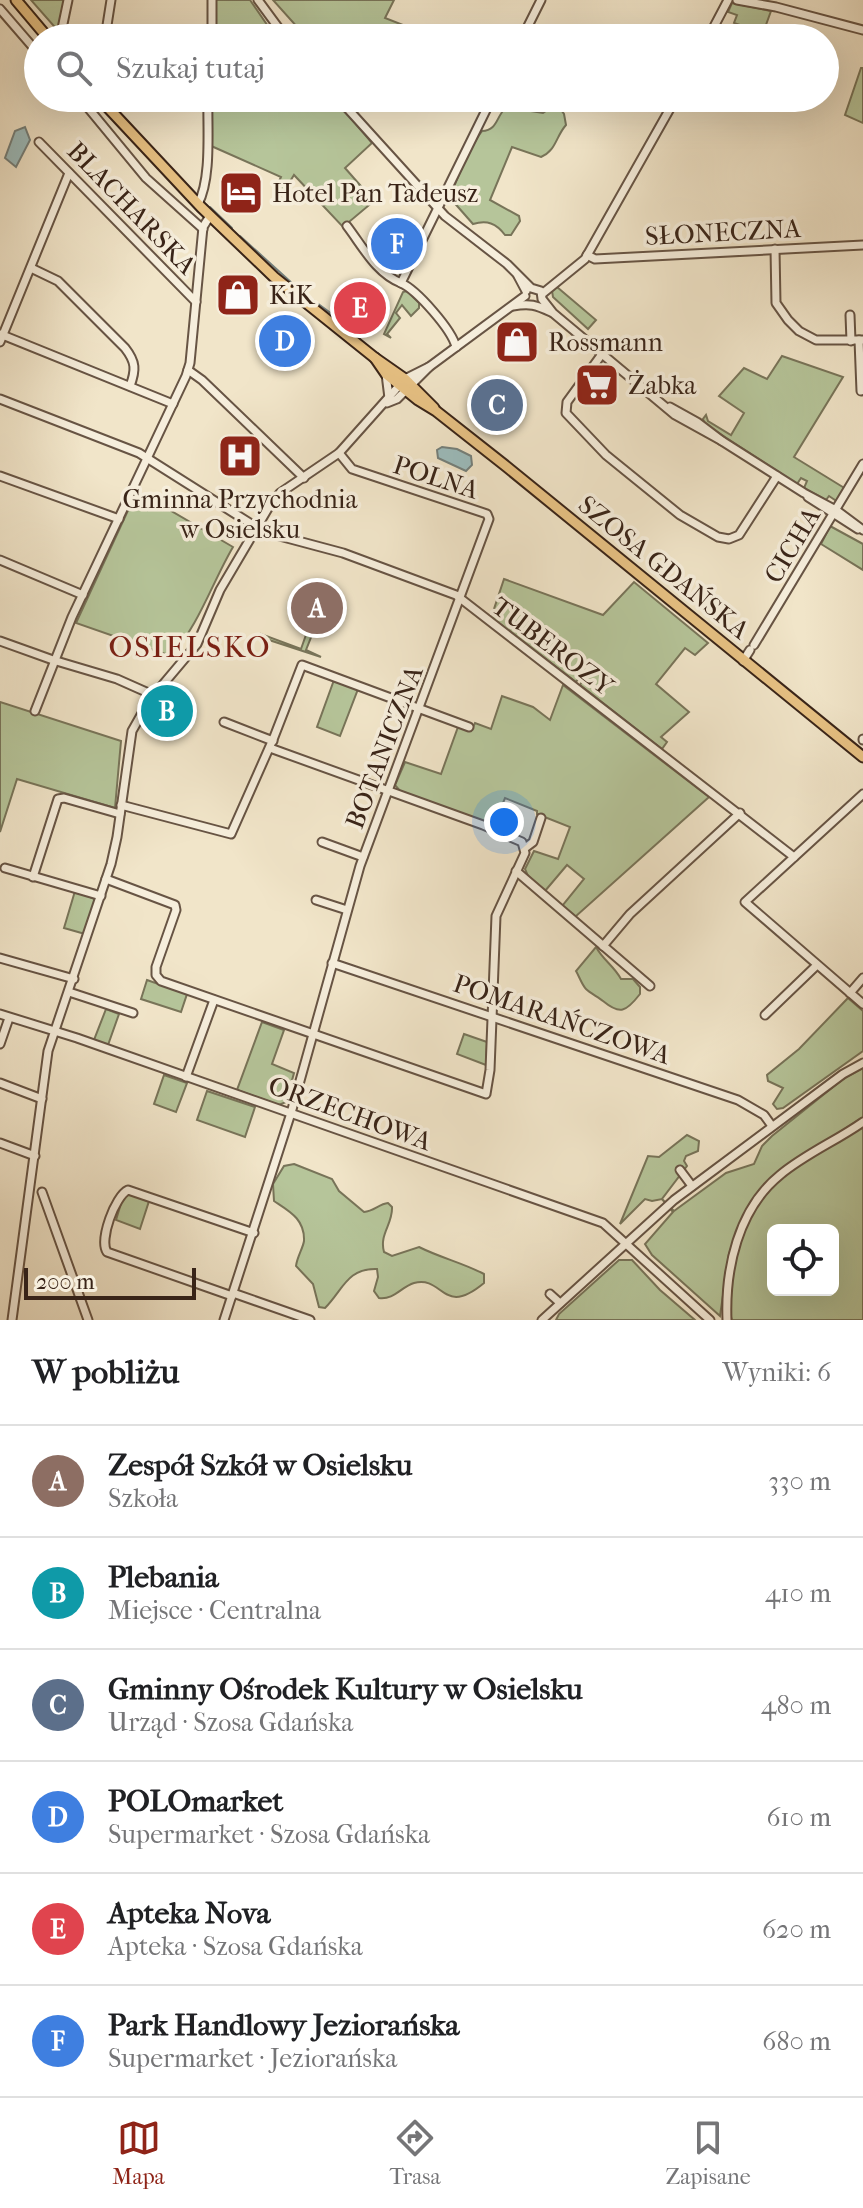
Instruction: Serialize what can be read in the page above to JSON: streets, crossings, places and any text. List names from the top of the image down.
{
  "streets": {
    "main road": ["SZOSA GDAŃSKA"],
    "street": [
      "BLACHARSKA",
      "SŁONECZNA",
      "POLNA",
      "CICHA",
      "TUBEROZY",
      "BOTANICZNA",
      "POMARAŃCZOWA",
      "ORZECHOWA"
    ]
  },
  "crossings": [
    ["POLNA", "TUBEROZY"],
    ["POLNA", "BOTANICZNA"],
    ["CICHA", "SZOSA GDAŃSKA"],
    ["TUBEROZY", "BOTANICZNA"],
    ["BOTANICZNA", "POMARAŃCZOWA"],
    ["BOTANICZNA", "ORZECHOWA"]
  ],
  "districts": ["OSIELSKO"],
  "places": {
    "hotel": ["Hotel Pan Tadeusz"],
    "shop": ["KiK", "Rossmann"],
    "supermarket": ["Żabka"],
    "hospital": ["Gminna Przychodnia w Osielsku"]
  },
  "scale_bar": "200 m",
  "page": {
    "search": "Szukaj tutaj",
    "pins": [
      "F",
      "E",
      "D",
      "C",
      "A",
      "B"
    ],
    "scale": "200 m",
    "heading": ["W pobliżu", "Wyniki: 6"],
    "list": [
      {
        "mark": "A",
        "name": "Zespół Szkół w Osielsku",
        "note": "Szkoła",
        "value": "330 m"
      },
      {
        "mark": "B",
        "name": "Plebania",
        "note": "Miejsce · Centralna",
        "value": "410 m"
      },
      {
        "mark": "C",
        "name": "Gminny Ośrodek Kultury w Osielsku",
        "note": "Urząd · Szosa Gdańska",
        "value": "480 m"
      },
      {
        "mark": "D",
        "name": "POLOmarket",
        "note": "Supermarket · Szosa Gdańska",
        "value": "610 m"
      },
      {
        "mark": "E",
        "name": "Apteka Nova",
        "note": "Apteka · Szosa Gdańska",
        "value": "620 m"
      },
      {
        "mark": "F",
        "name": "Park Handlowy Jeziorańska",
        "note": "Supermarket · Jeziorańska",
        "value": "680 m"
      }
    ],
    "nav": ["Mapa", "Trasa", "Zapisane"]
  }
}
